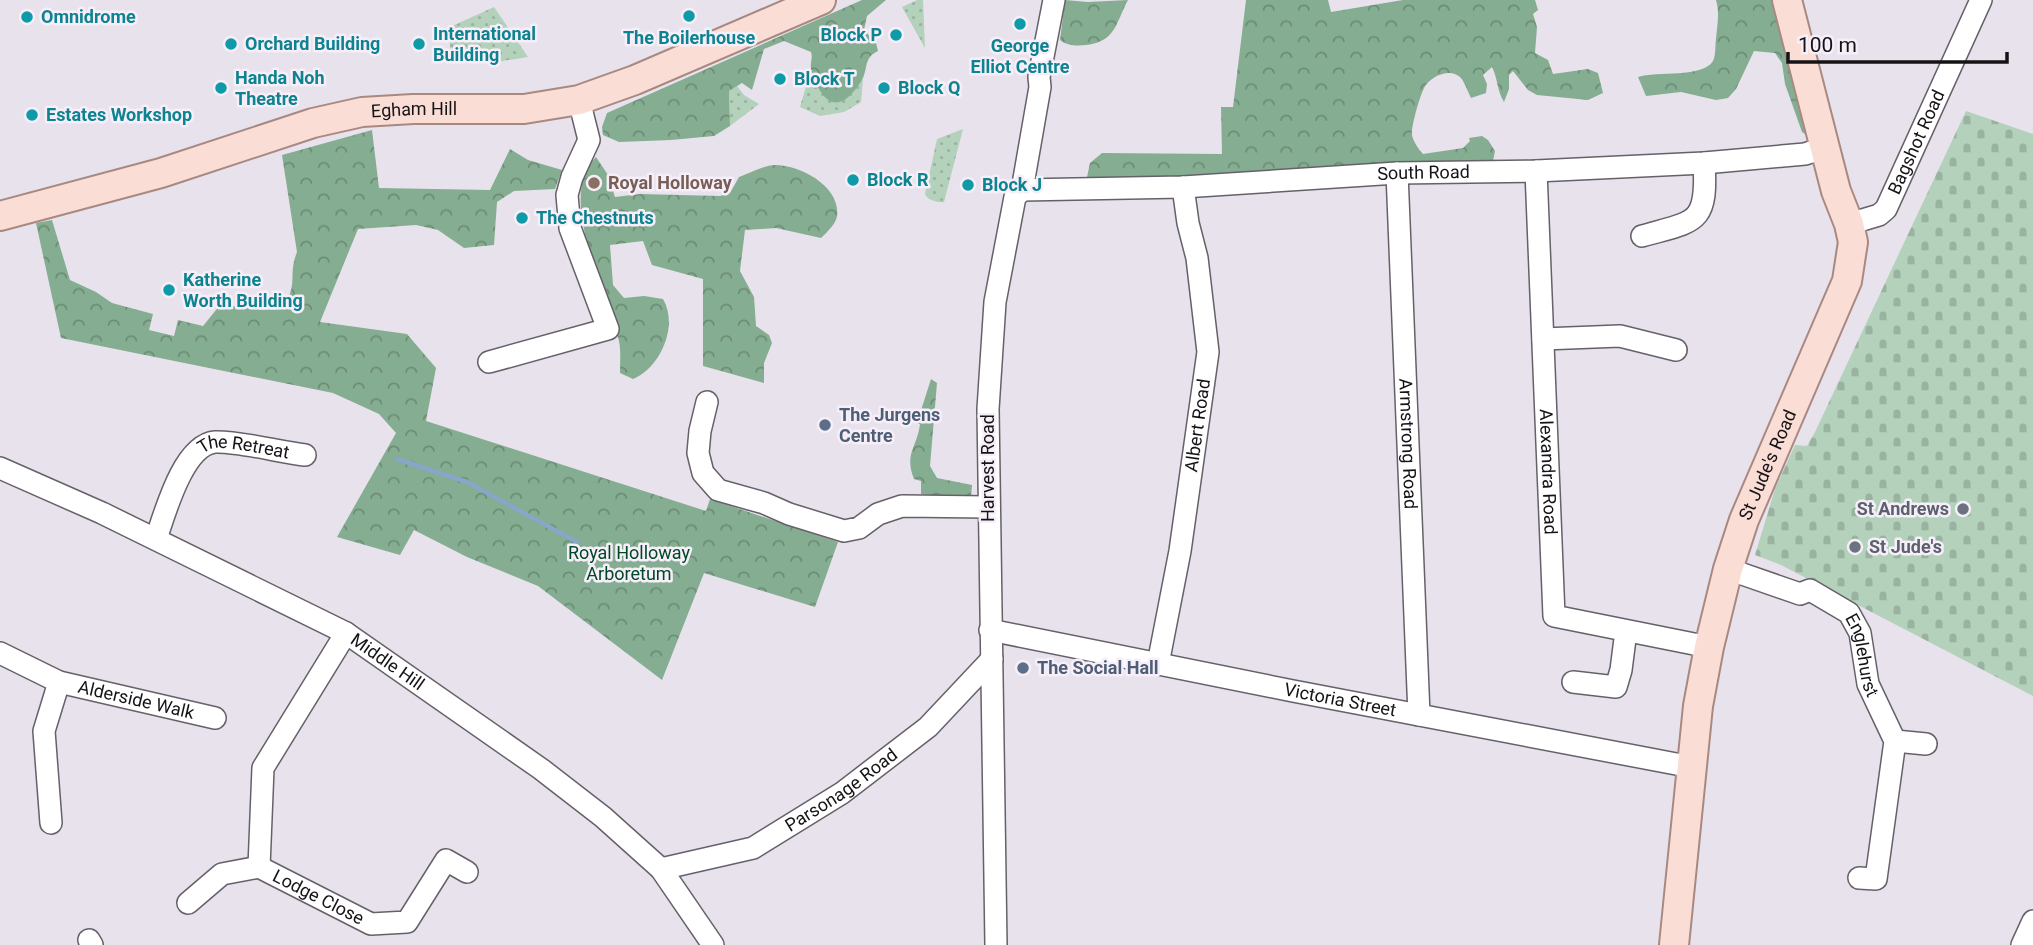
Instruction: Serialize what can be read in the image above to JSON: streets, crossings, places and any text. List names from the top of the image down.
{
  "streets": {
    "main road": ["Egham Hill", "St Jude's Road"],
    "street": [
      "Bagshot Road",
      "South Road",
      "Albert Road",
      "Armstrong Road",
      "The Retreat",
      "Harvest Road",
      "Alexandra Road",
      "Englehurst",
      "Middle Hill",
      "Alderside Walk",
      "Victoria Street",
      "Parsonage Road",
      "Lodge Close"
    ]
  },
  "crossings": [
    ["Bagshot Road", "St Jude's Road"],
    ["South Road", "Albert Road"],
    ["South Road", "Armstrong Road"],
    ["South Road", "St Jude's Road"],
    ["South Road", "Harvest Road"],
    ["South Road", "Alexandra Road"],
    ["Albert Road", "Victoria Street"],
    ["Armstrong Road", "Victoria Street"],
    ["The Retreat", "Middle Hill"],
    ["St Jude's Road", "Alexandra Road"],
    ["St Jude's Road", "Englehurst"],
    ["St Jude's Road", "Victoria Street"],
    ["Harvest Road", "Victoria Street"],
    ["Harvest Road", "Parsonage Road"],
    ["Middle Hill", "Parsonage Road"],
    ["Middle Hill", "Lodge Close"]
  ],
  "parks": ["Royal Holloway Arboretum"],
  "places": [
    "The Boilerhouse",
    "Omnidrome",
    "George Elliot Centre",
    "Block P",
    "Orchard Building",
    "International Building",
    "Block T",
    "Handa Noh Theatre",
    "Block Q",
    "Estates Workshop",
    "Block R",
    "Royal Holloway",
    "Block J",
    "The Chestnuts",
    "Katherine Worth Building",
    "The Jurgens Centre",
    "St Andrews",
    "St Jude's",
    "The Social Hall"
  ],
  "scale_bar": "100 m"
}
